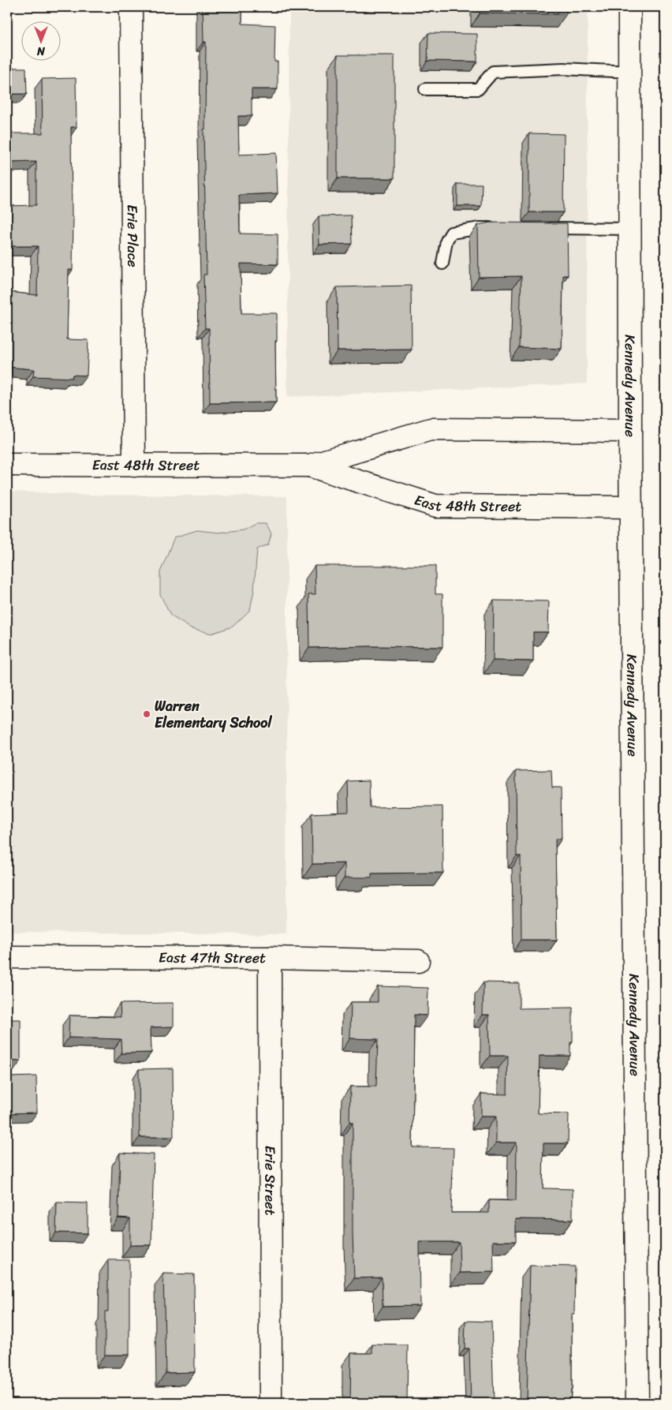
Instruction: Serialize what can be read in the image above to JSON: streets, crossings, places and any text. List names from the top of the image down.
{
  "streets": {
    "street": [
      "Erie Place",
      "Kennedy Avenue",
      "East 48th Street",
      "East 47th Street",
      "Erie Street"
    ]
  },
  "crossings": [
    ["Erie Place", "East 48th Street"],
    ["Kennedy Avenue", "East 48th Street"],
    ["East 47th Street", "Erie Street"]
  ],
  "places": ["Warren Elementary School"],
  "north": "bottom"
}
